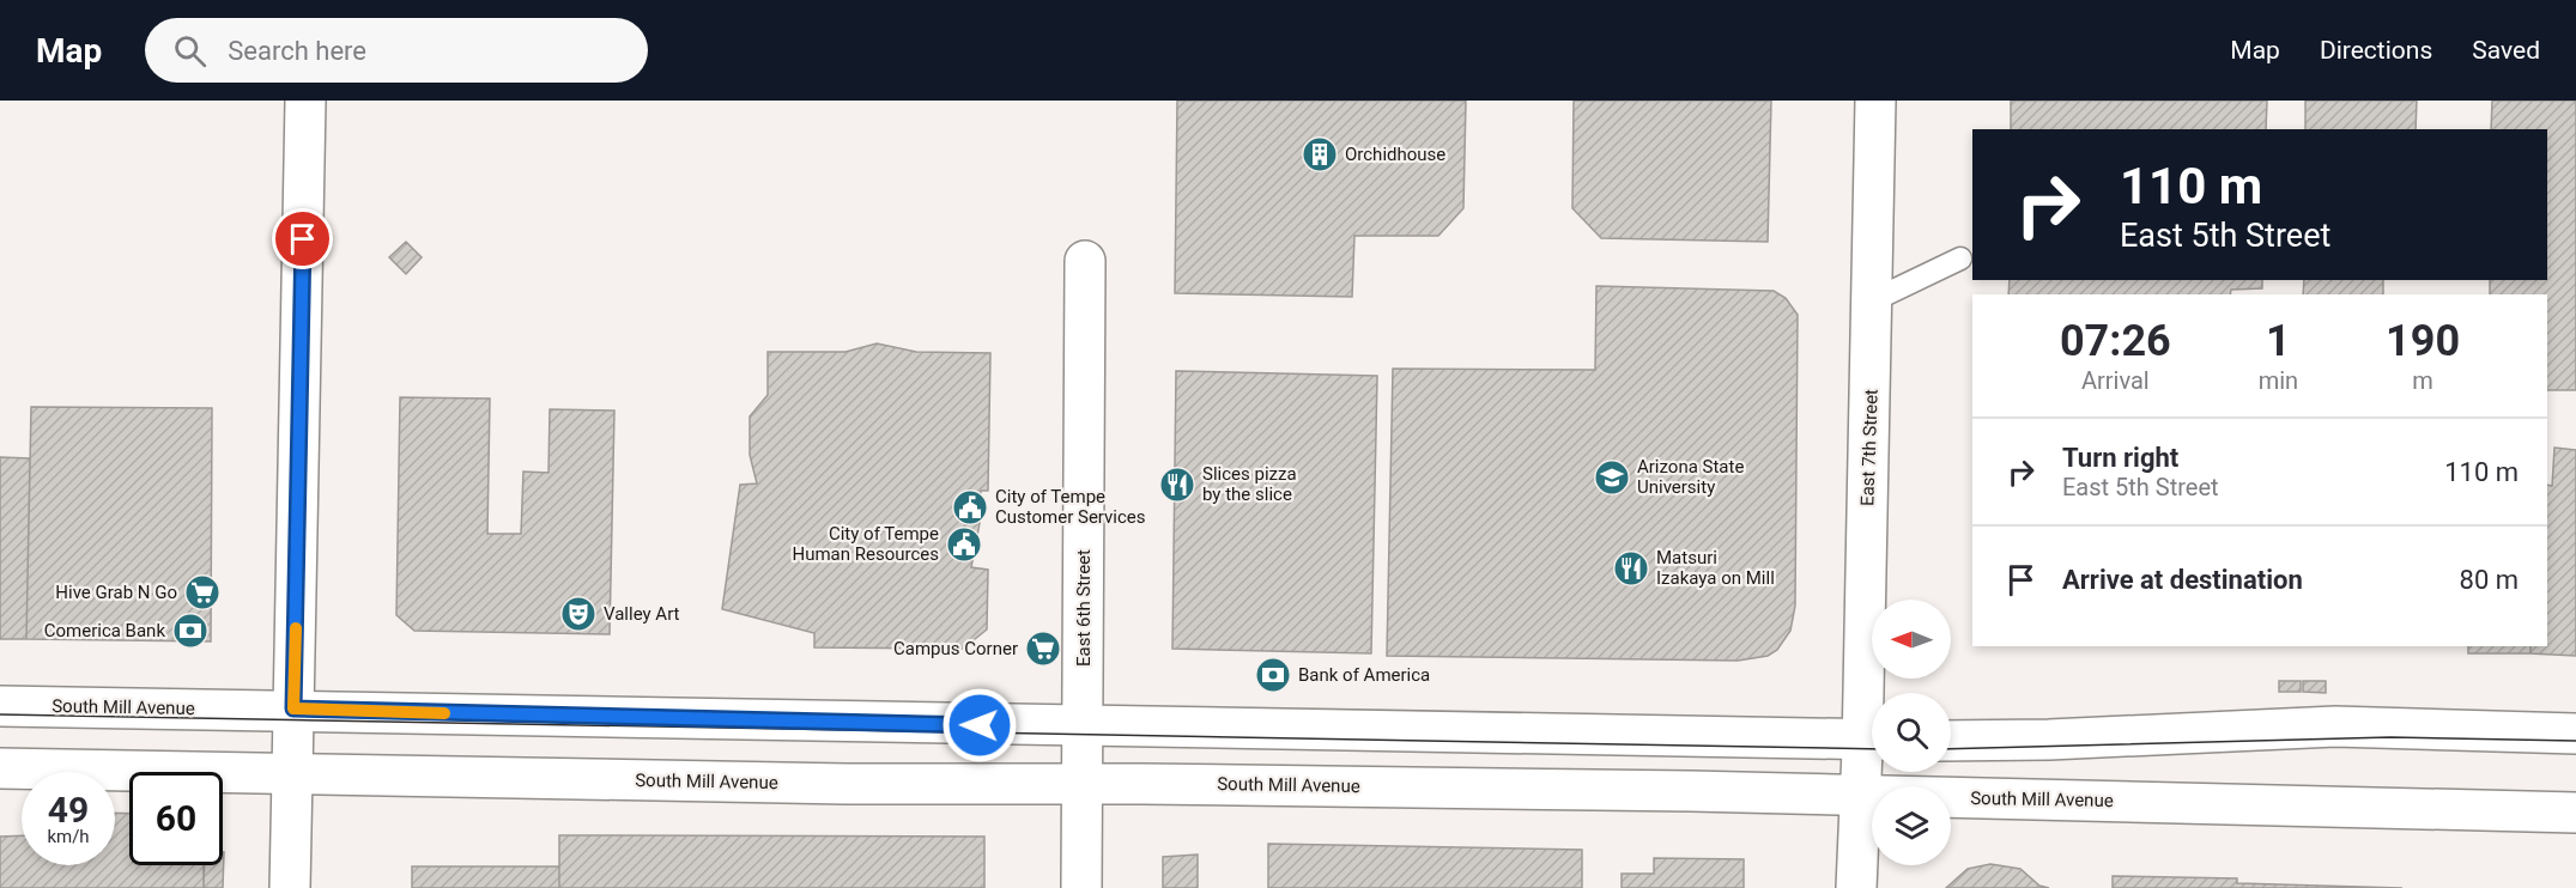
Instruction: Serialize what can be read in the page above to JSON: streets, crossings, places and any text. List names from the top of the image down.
{
  "streets": {
    "main road": ["East 7th Street", "East 6th Street", "South Mill Avenue"]
  },
  "crossings": [
    ["East 7th Street", "South Mill Avenue"],
    ["East 6th Street", "South Mill Avenue"]
  ],
  "places": {
    "building": ["Orchidhouse"],
    "school or university": ["Arizona State University"],
    "restaurant": ["Slices pizza by the slice", "Matsuri Izakaya on Mill"],
    "public building": ["City of Tempe Customer Services", "City of Tempe Human Resources"],
    "supermarket": ["Hive Grab N Go", "Campus Corner"],
    "theatre": ["Valley Art"],
    "bank": ["Comerica Bank", "Bank of America"]
  },
  "north": "left",
  "page": {
    "header": "Map",
    "search": "Search here",
    "nav": ["Map", "Directions", "Saved"],
    "turn": ["110 m", "East 5th Street"],
    "eta": [
      "07:26",
      "Arrival",
      "1",
      "min",
      "190",
      "m"
    ],
    "list": [
      {
        "name": "Turn right",
        "note": "East 5th Street",
        "value": "110 m"
      },
      {
        "name": "Arrive at destination",
        "value": "80 m"
      }
    ],
    "speed": "49 km/h",
    "limit": "60"
  }
}
